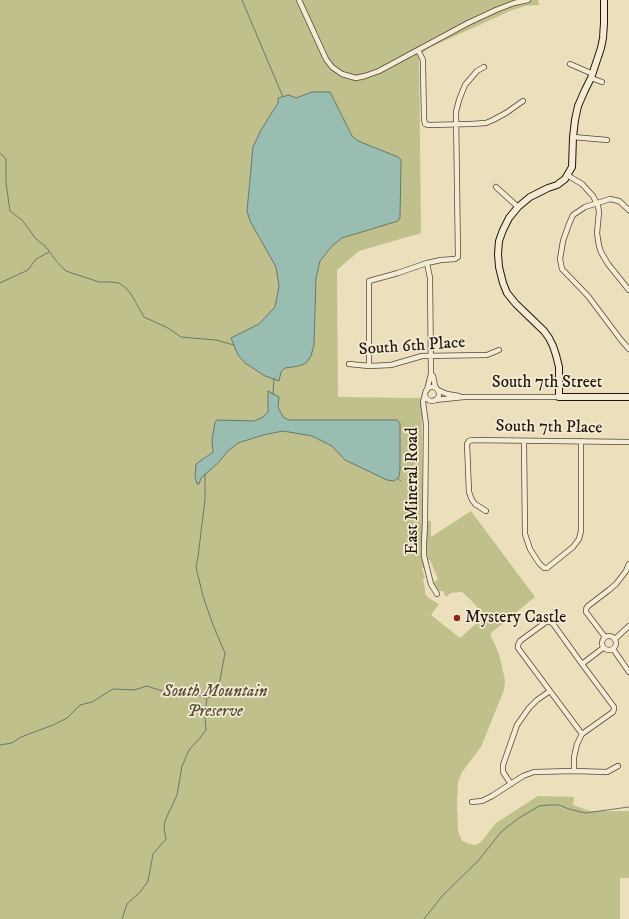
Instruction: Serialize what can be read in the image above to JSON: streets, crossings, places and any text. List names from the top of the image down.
{
  "streets": {
    "street": [
      "South 6th Place",
      "South 7th Street",
      "South 7th Place",
      "East Mineral Road"
    ]
  },
  "crossings": [
    ["South 6th Place", "East Mineral Road"],
    ["South 7th Street", "East Mineral Road"]
  ],
  "parks": ["South Mountain Preserve"],
  "places": ["Mystery Castle"]
}
